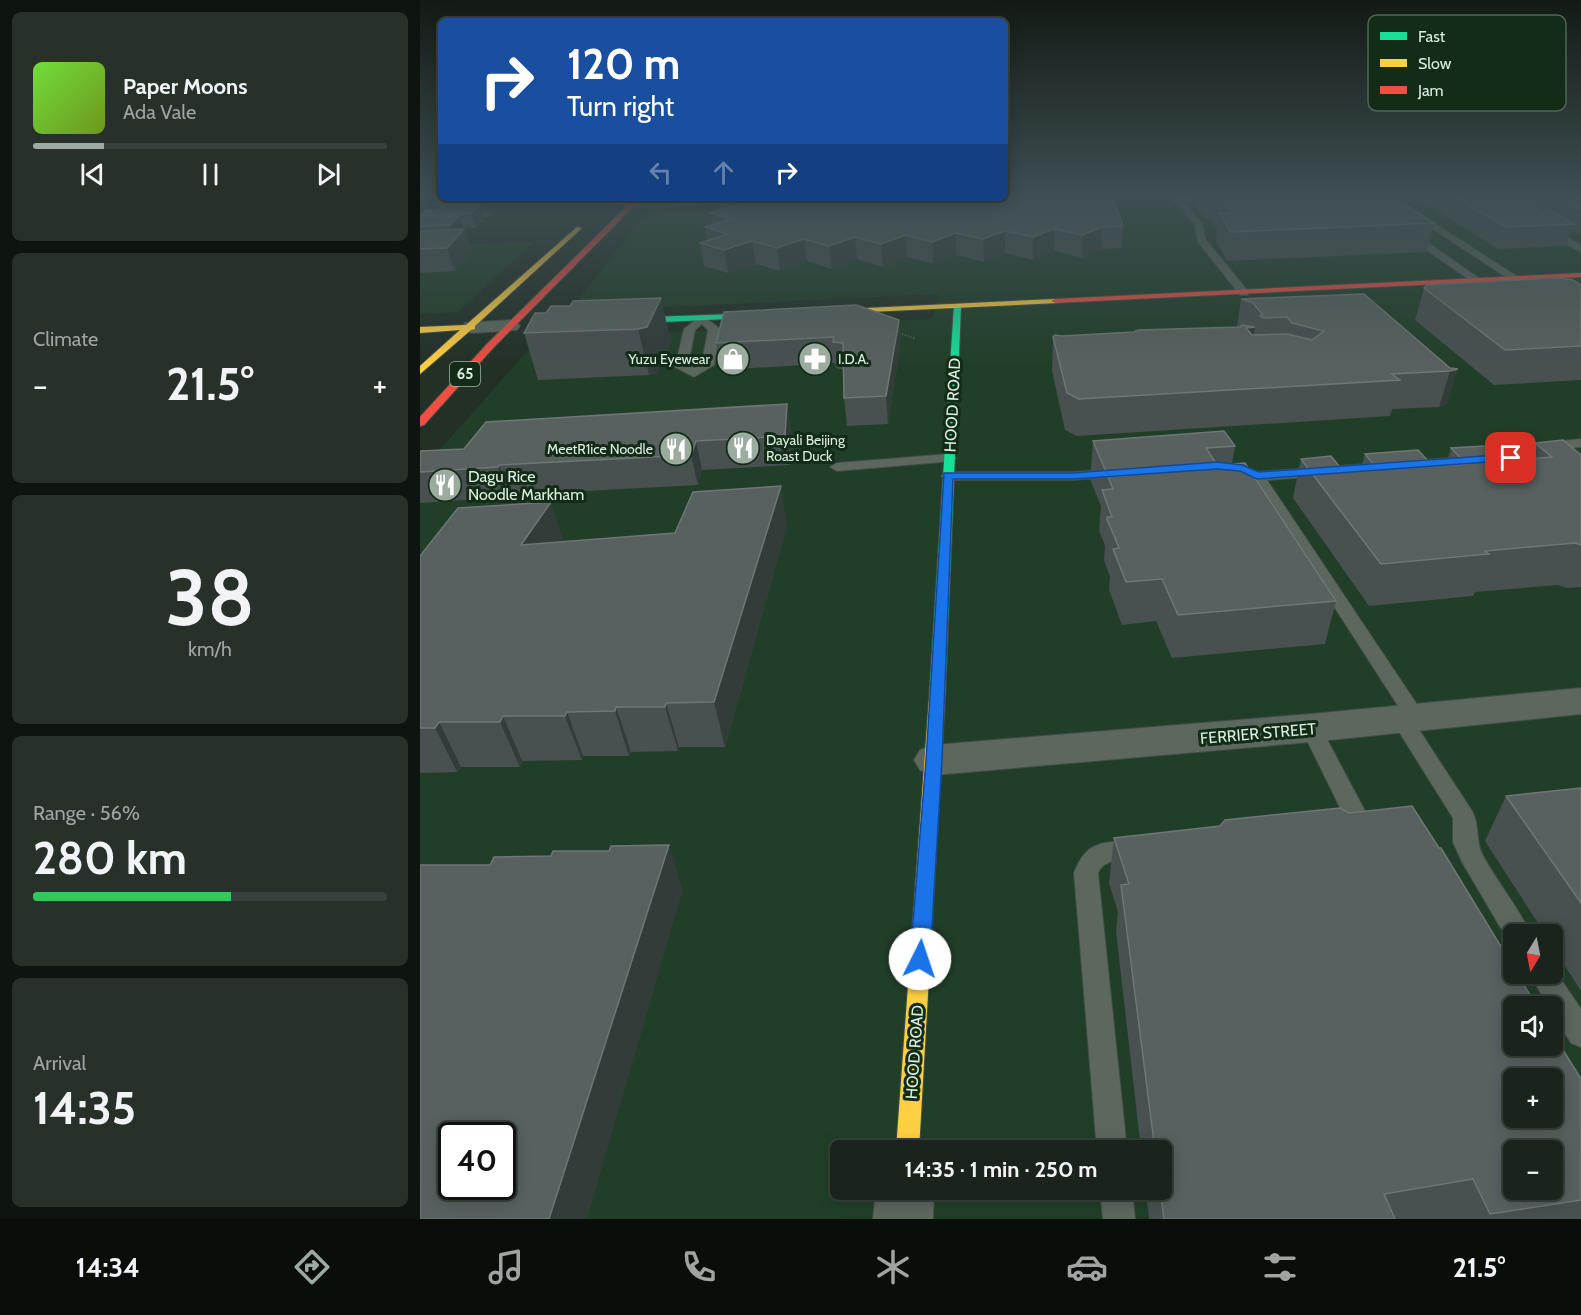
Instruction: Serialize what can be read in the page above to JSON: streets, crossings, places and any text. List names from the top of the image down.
{
  "streets": {
    "main road": ["65", "HOOD ROAD"],
    "street": ["FERRIER STREET"]
  },
  "crossings": [
    ["HOOD ROAD", "FERRIER STREET"]
  ],
  "places": {
    "shop": ["Yuzu Eyewear"],
    "pharmacy": ["I.D.A."],
    "restaurant": ["Dayali Beijing Roast Duck", "MeetR1ice Noodle", "Dagu Rice Noodle Markham"]
  },
  "legend": ["Fast", "Slow", "Jam"],
  "north": "bottom",
  "page": {
    "turn": ["120 m", "Turn right"],
    "song": ["Paper Moons", "Ada Vale"],
    "tile": [
      "Climate",
      ["38", "km/h"],
      ["Range · 56%", "280 km"],
      ["Arrival", "14:35"]
    ],
    "heat": ["−", "21.5°", "+"],
    "map_buttons": ["+", "−"],
    "limit": "40",
    "trip": "14:35 · 1 min · 250 m",
    "tabs": ["14:34", "21.5°"]
  }
}
